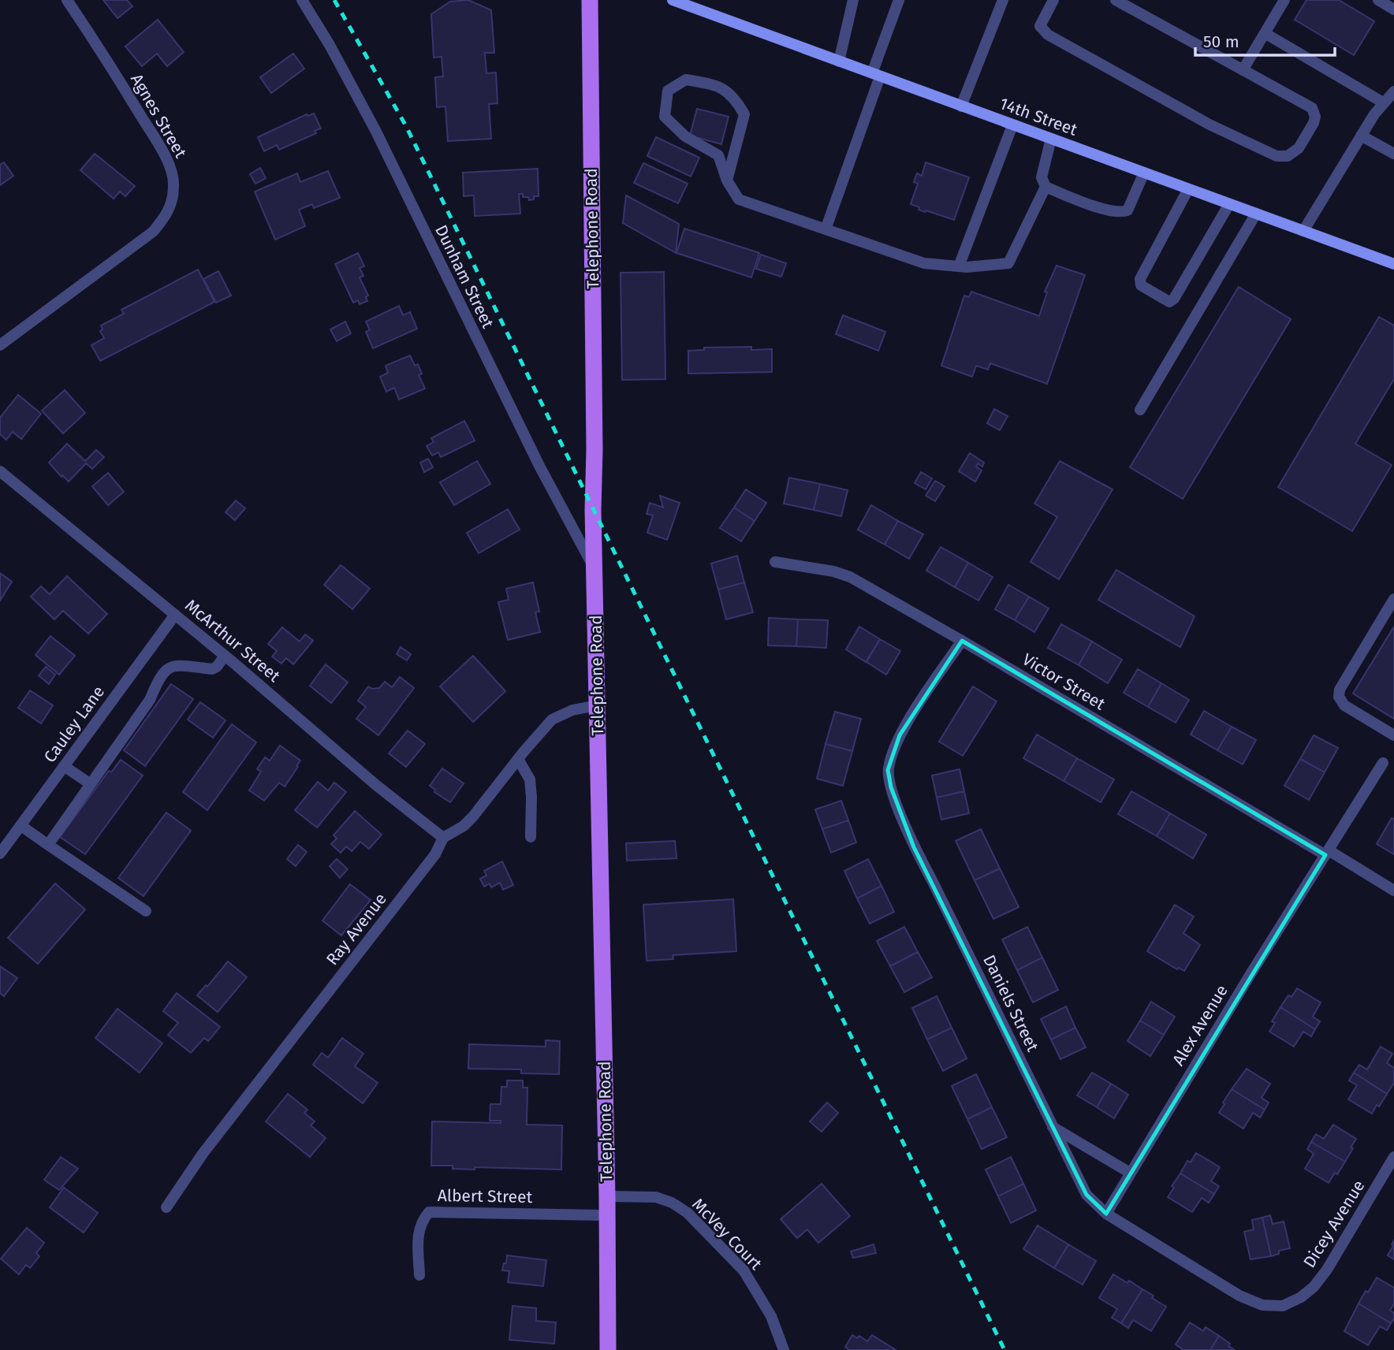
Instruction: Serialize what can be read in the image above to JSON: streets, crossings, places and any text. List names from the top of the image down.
{
  "streets": {
    "main road": ["Telephone Road"],
    "street": [
      "Agnes Street",
      "14th Street",
      "Dunham Street",
      "McArthur Street",
      "Victor Street",
      "Cauley Lane",
      "Ray Avenue",
      "Daniels Street",
      "Alex Avenue",
      "Albert Street",
      "Dicey Avenue",
      "McVey Court"
    ]
  },
  "crossings": [
    ["Telephone Road", "Dunham Street"],
    ["Telephone Road", "Ray Avenue"],
    ["Telephone Road", "Albert Street"],
    ["Telephone Road", "McVey Court"],
    ["McArthur Street", "Cauley Lane"],
    ["McArthur Street", "Ray Avenue"],
    ["Victor Street", "Daniels Street"],
    ["Victor Street", "Alex Avenue"],
    ["Daniels Street", "Alex Avenue"],
    ["Daniels Street", "Dicey Avenue"]
  ],
  "scale_bar": "50 m"
}
